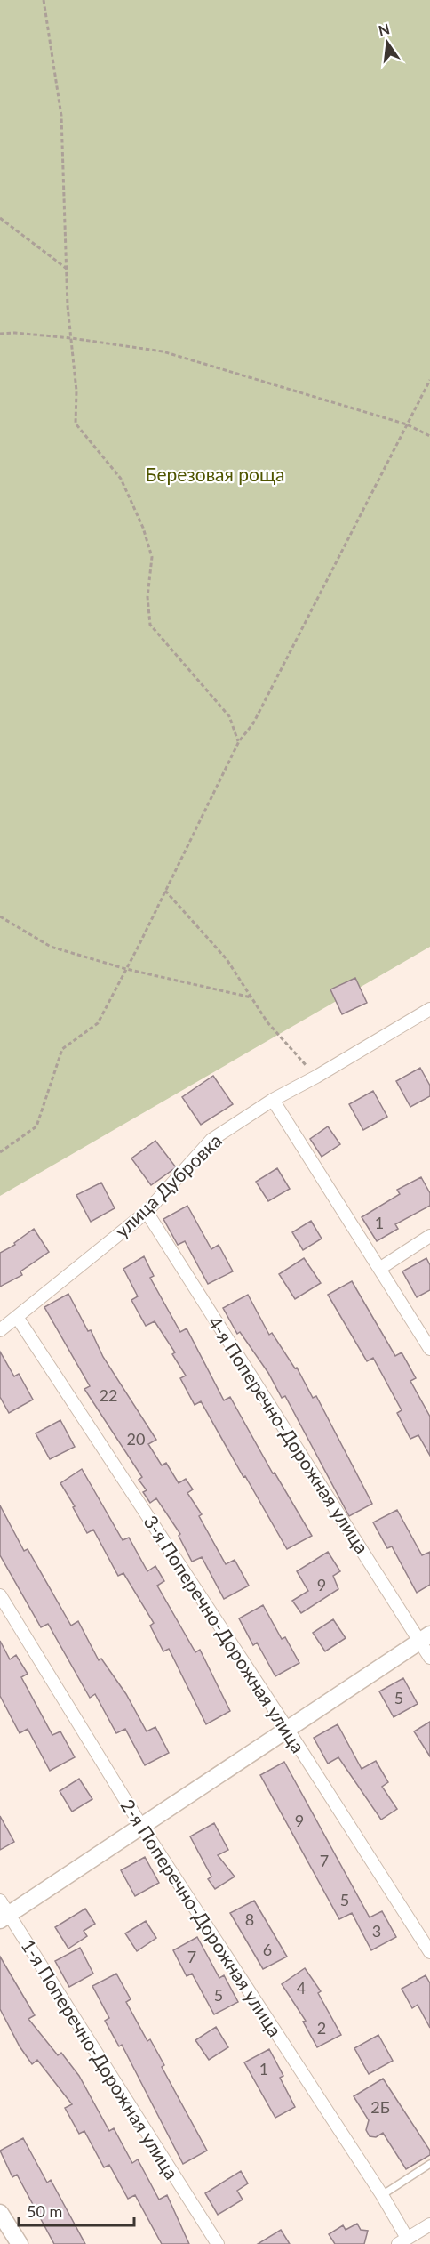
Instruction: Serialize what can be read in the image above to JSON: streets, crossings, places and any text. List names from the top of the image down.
{
  "streets": {
    "street": [
      "улица Дубровка",
      "4-я Поперечно-Дорожная улица",
      "3-я Поперечно-Дорожная улица",
      "2-я Поперечно-Дорожная улица",
      "1-я Поперечно-Дорожная улица"
    ]
  },
  "crossings": [
    ["улица Дубровка", "4-я Поперечно-Дорожная улица"],
    ["улица Дубровка", "3-я Поперечно-Дорожная улица"]
  ],
  "parks": ["Березовая роща"],
  "house_numbers": [
    "1",
    "22",
    "20",
    "9",
    "5",
    "9",
    "7",
    "5",
    "8",
    "3",
    "6",
    "7",
    "4",
    "5",
    "2",
    "1",
    "2Б"
  ],
  "scale_bar": "50 m",
  "north": "top"
}
